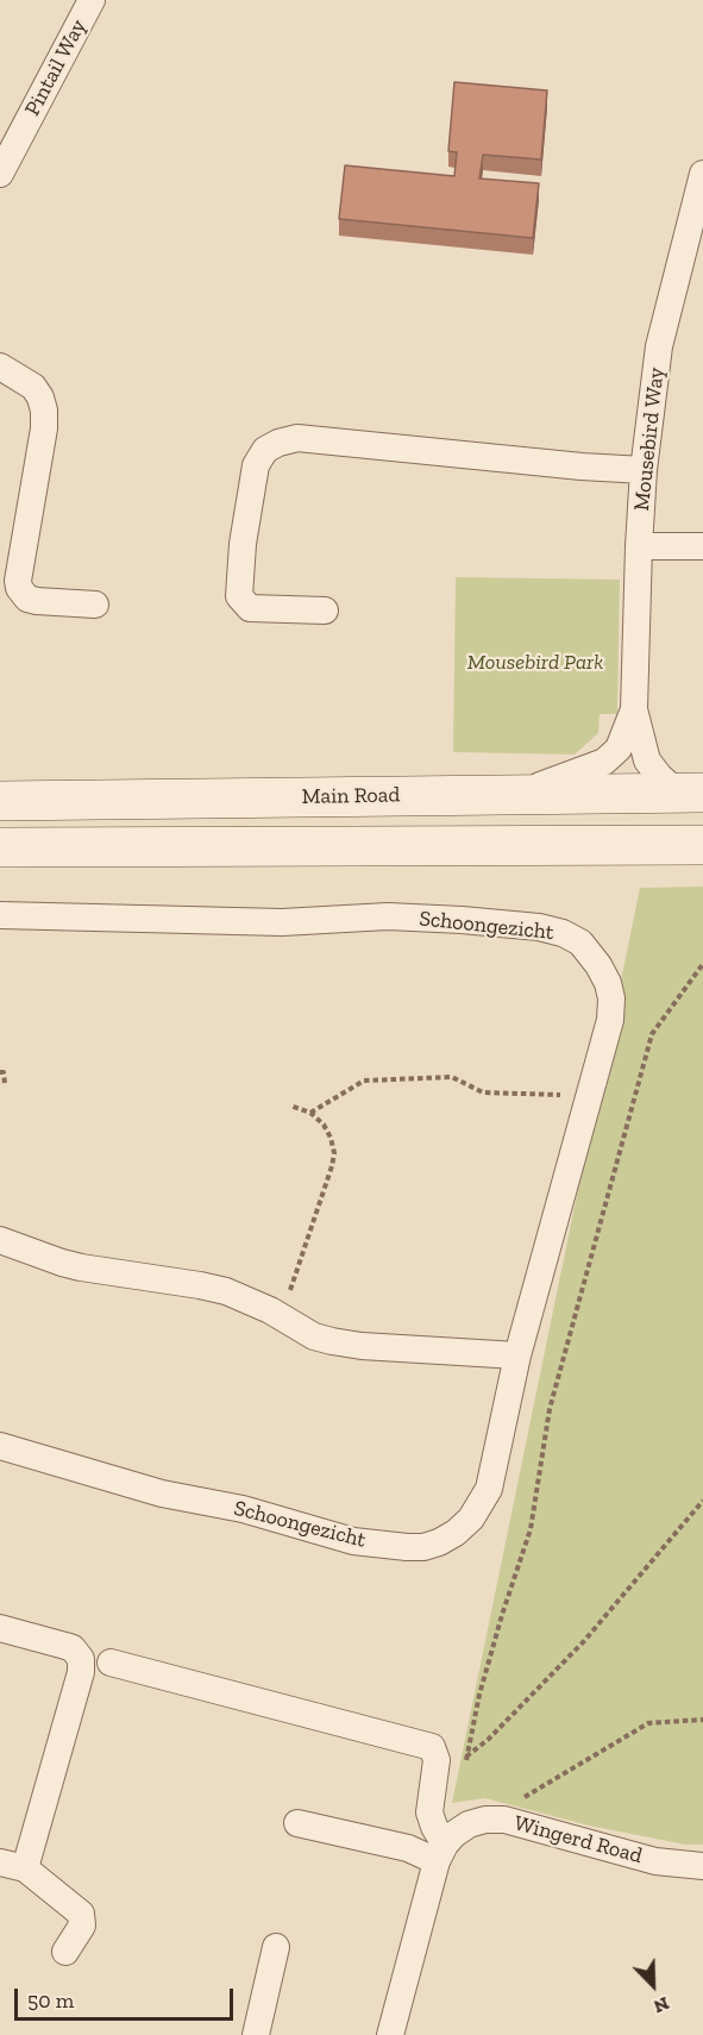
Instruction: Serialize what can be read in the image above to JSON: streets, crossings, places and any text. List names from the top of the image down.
{
  "streets": {
    "main road": ["Main Road"],
    "street": [
      "Pintail Way",
      "Mousebird Way",
      "Schoongezicht",
      "Wingerd Road"
    ]
  },
  "crossings": [
    ["Mousebird Way", "Main Road"]
  ],
  "parks": ["Mousebird Park"],
  "scale_bar": "50 m",
  "north": "bottom right"
}
